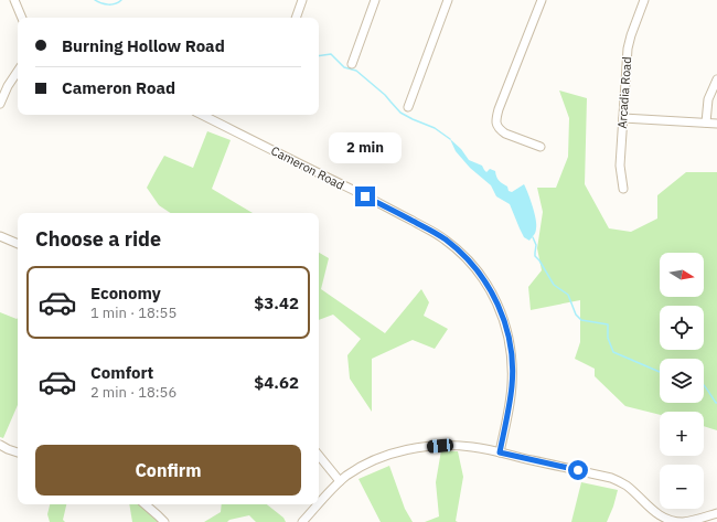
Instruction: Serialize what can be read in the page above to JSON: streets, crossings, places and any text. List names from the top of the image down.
{
  "streets": {
    "street": ["Arcadia Road", "Cameron Road"]
  },
  "north": "right",
  "page": {
    "banner": ["Burning Hollow Road", "Cameron Road"],
    "bubble": "2 min",
    "heading": "Choose a ride",
    "map_buttons": ["+", "−"],
    "list": [
      {
        "name": "Economy",
        "note": "1 min · 18:55",
        "value": "$3.42"
      },
      {
        "name": "Comfort",
        "note": "2 min · 18:56",
        "value": "$4.62"
      }
    ],
    "buttons": "Confirm"
  }
}
